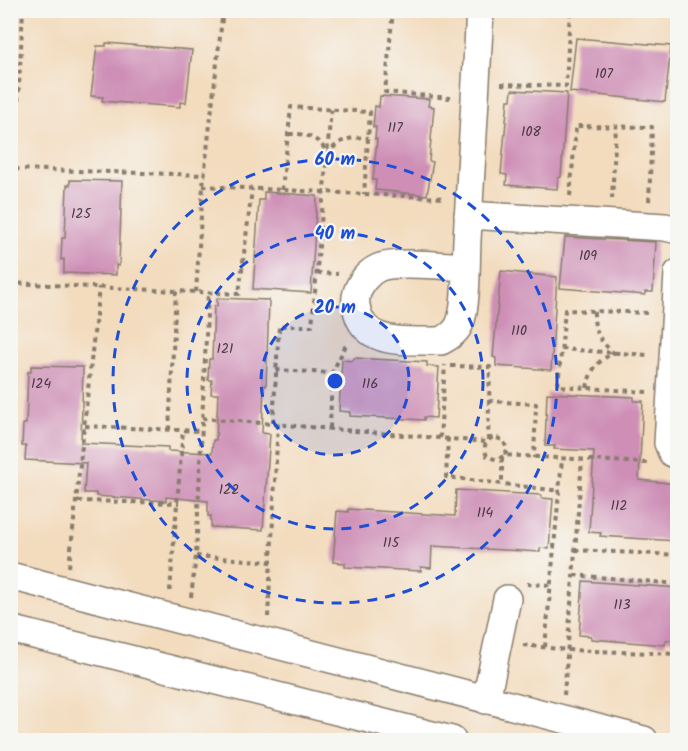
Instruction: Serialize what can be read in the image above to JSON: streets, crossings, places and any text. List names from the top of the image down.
{
  "house_numbers": [
    "107",
    "117",
    "108",
    "125",
    "109",
    "110",
    "121",
    "124",
    "116",
    "122",
    "112",
    "114",
    "115",
    "113"
  ],
  "rings": ["60 m", "40 m", "20 m"]
}
